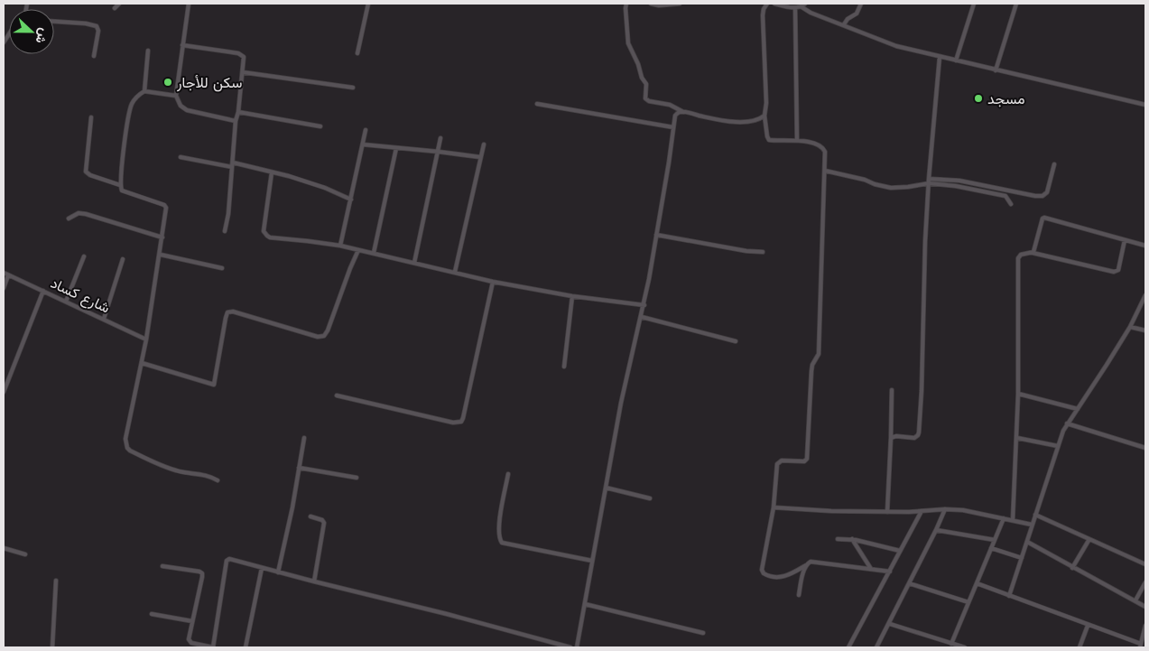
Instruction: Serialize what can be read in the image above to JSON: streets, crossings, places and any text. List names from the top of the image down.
{
  "streets": {
    "street": ["شارع كساد"]
  },
  "places": ["سكن للأجار", "مسجد"],
  "north": "right"
}
